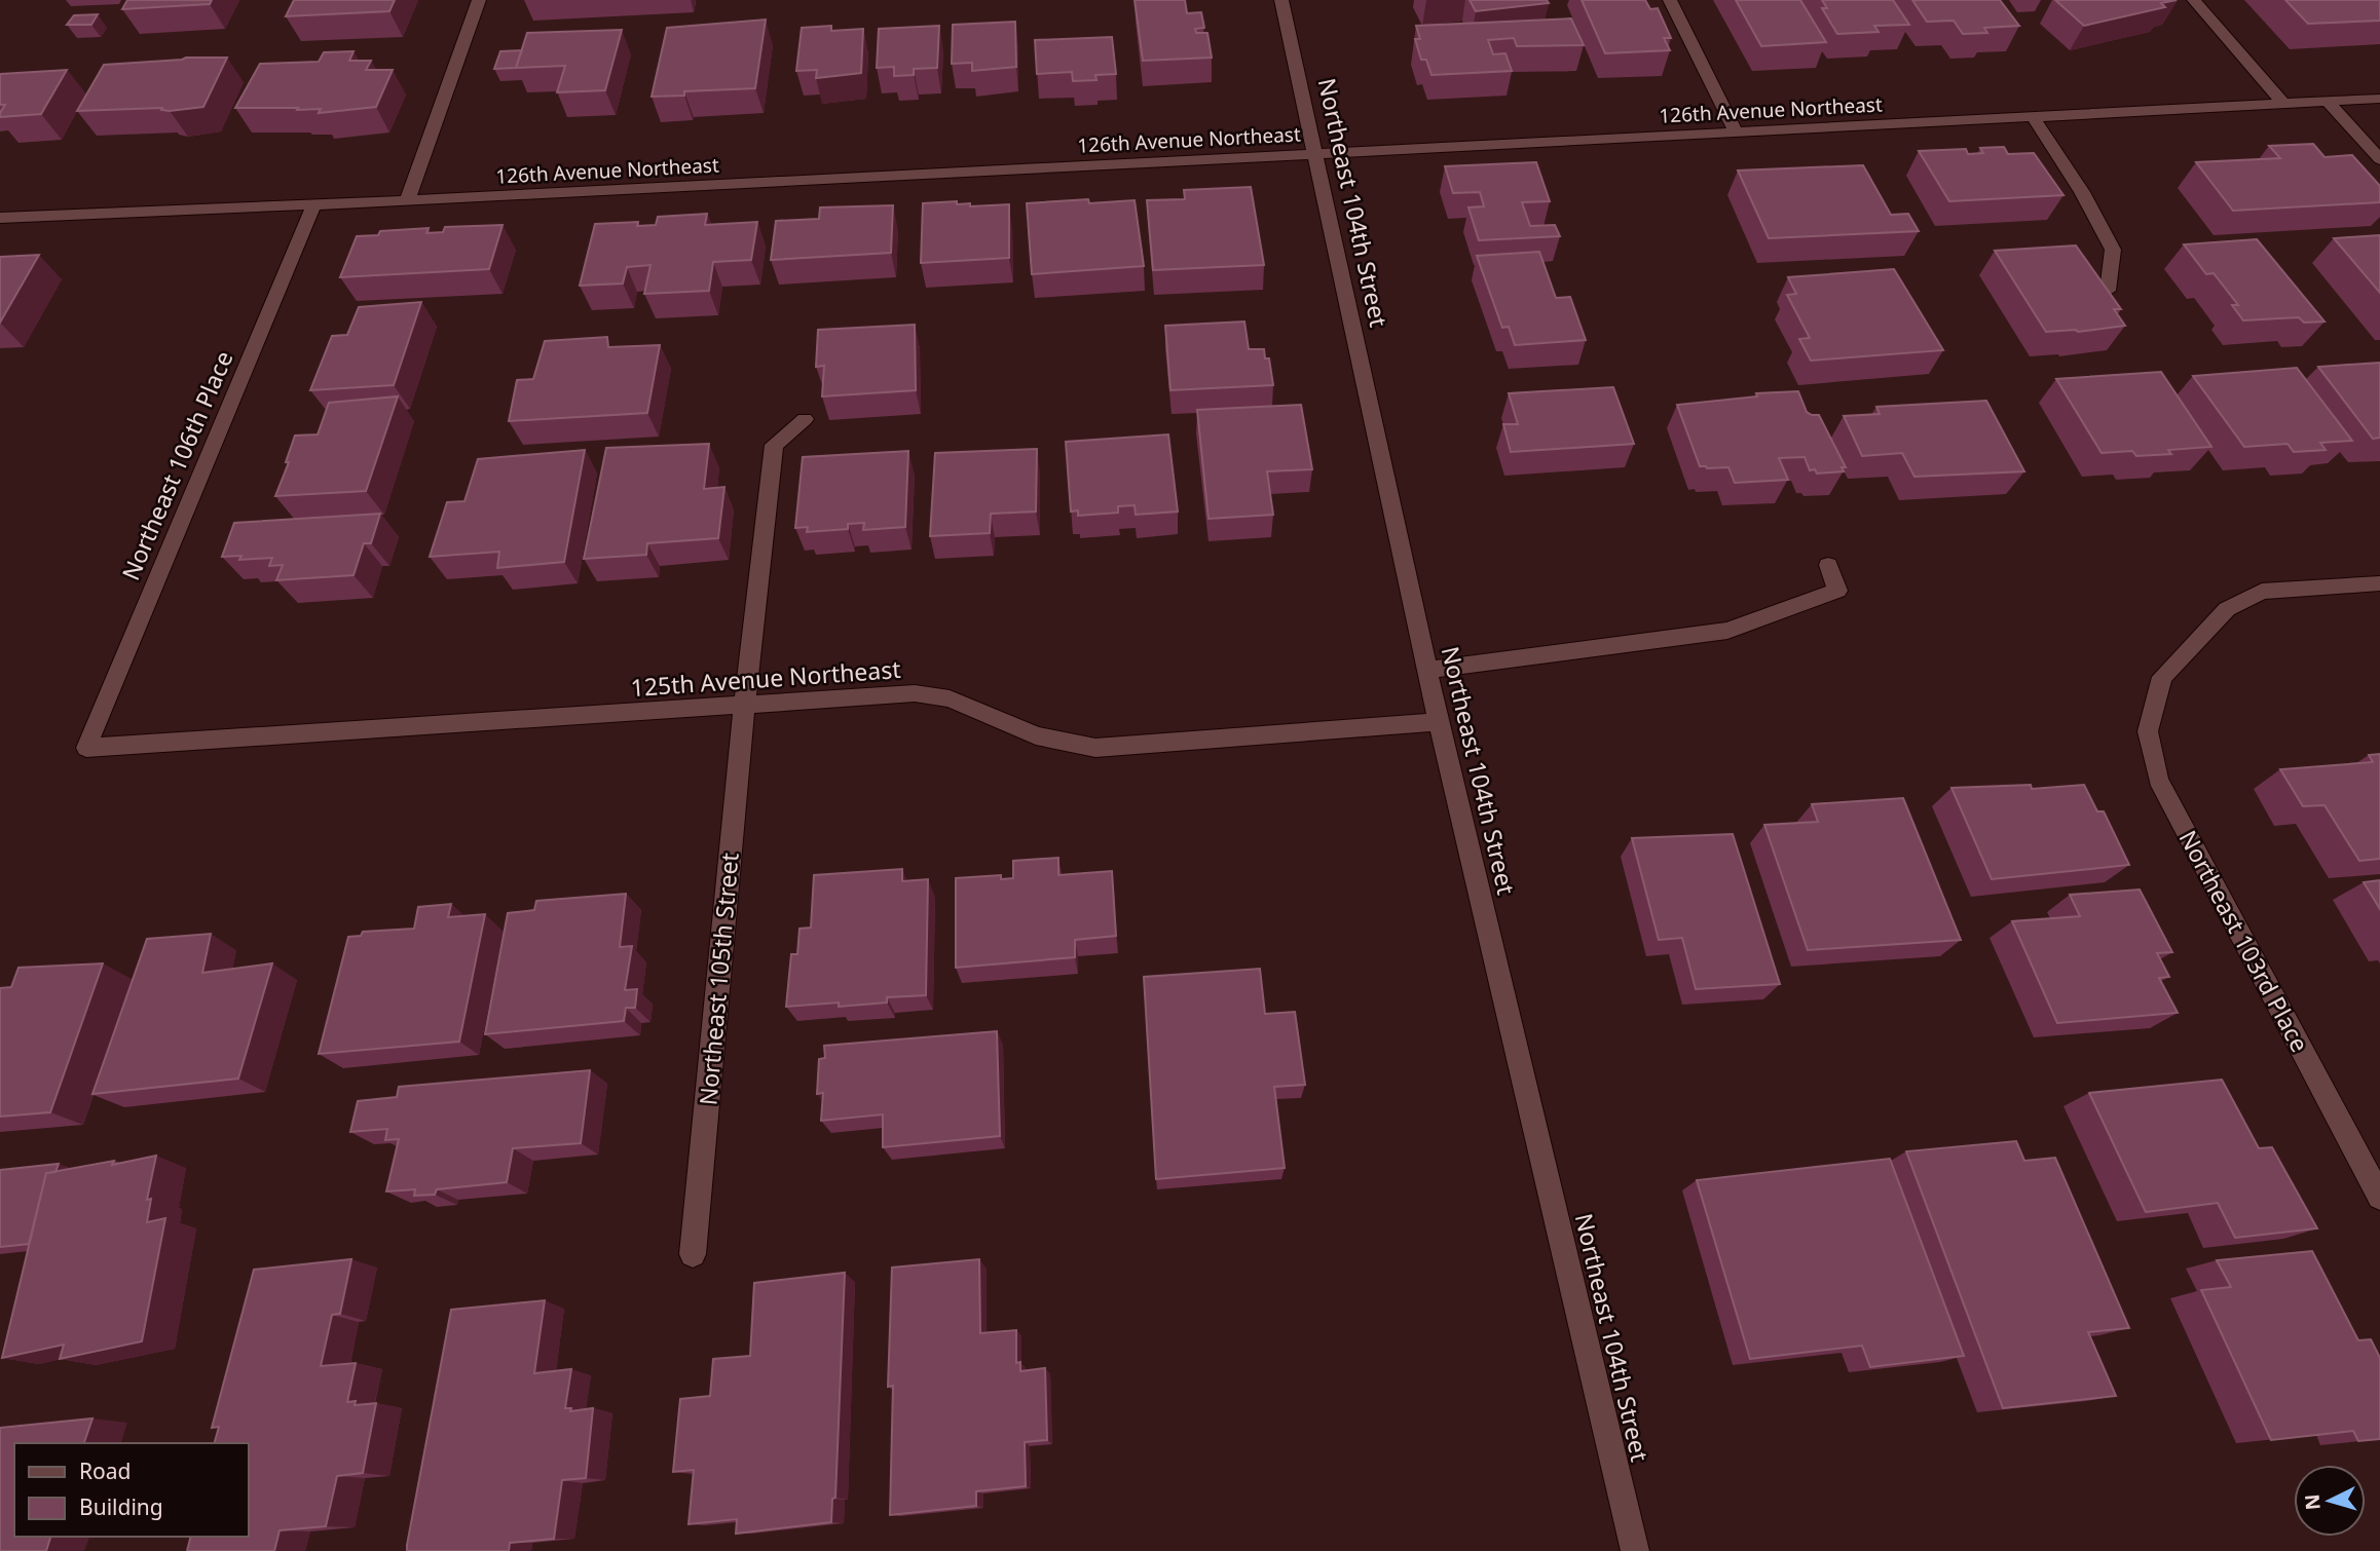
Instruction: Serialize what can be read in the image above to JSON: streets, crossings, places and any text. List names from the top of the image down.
{
  "streets": {
    "street": [
      "126th Avenue Northeast",
      "Northeast 104th Street",
      "Northeast 106th Place",
      "125th Avenue Northeast",
      "Northeast 103rd Place",
      "Northeast 105th Street"
    ]
  },
  "crossings": [
    ["126th Avenue Northeast", "Northeast 104th Street"],
    ["126th Avenue Northeast", "Northeast 106th Place"],
    ["Northeast 104th Street", "125th Avenue Northeast"],
    ["Northeast 106th Place", "125th Avenue Northeast"],
    ["125th Avenue Northeast", "Northeast 105th Street"]
  ],
  "legend": ["Road", "Building"],
  "north": "left"
}
